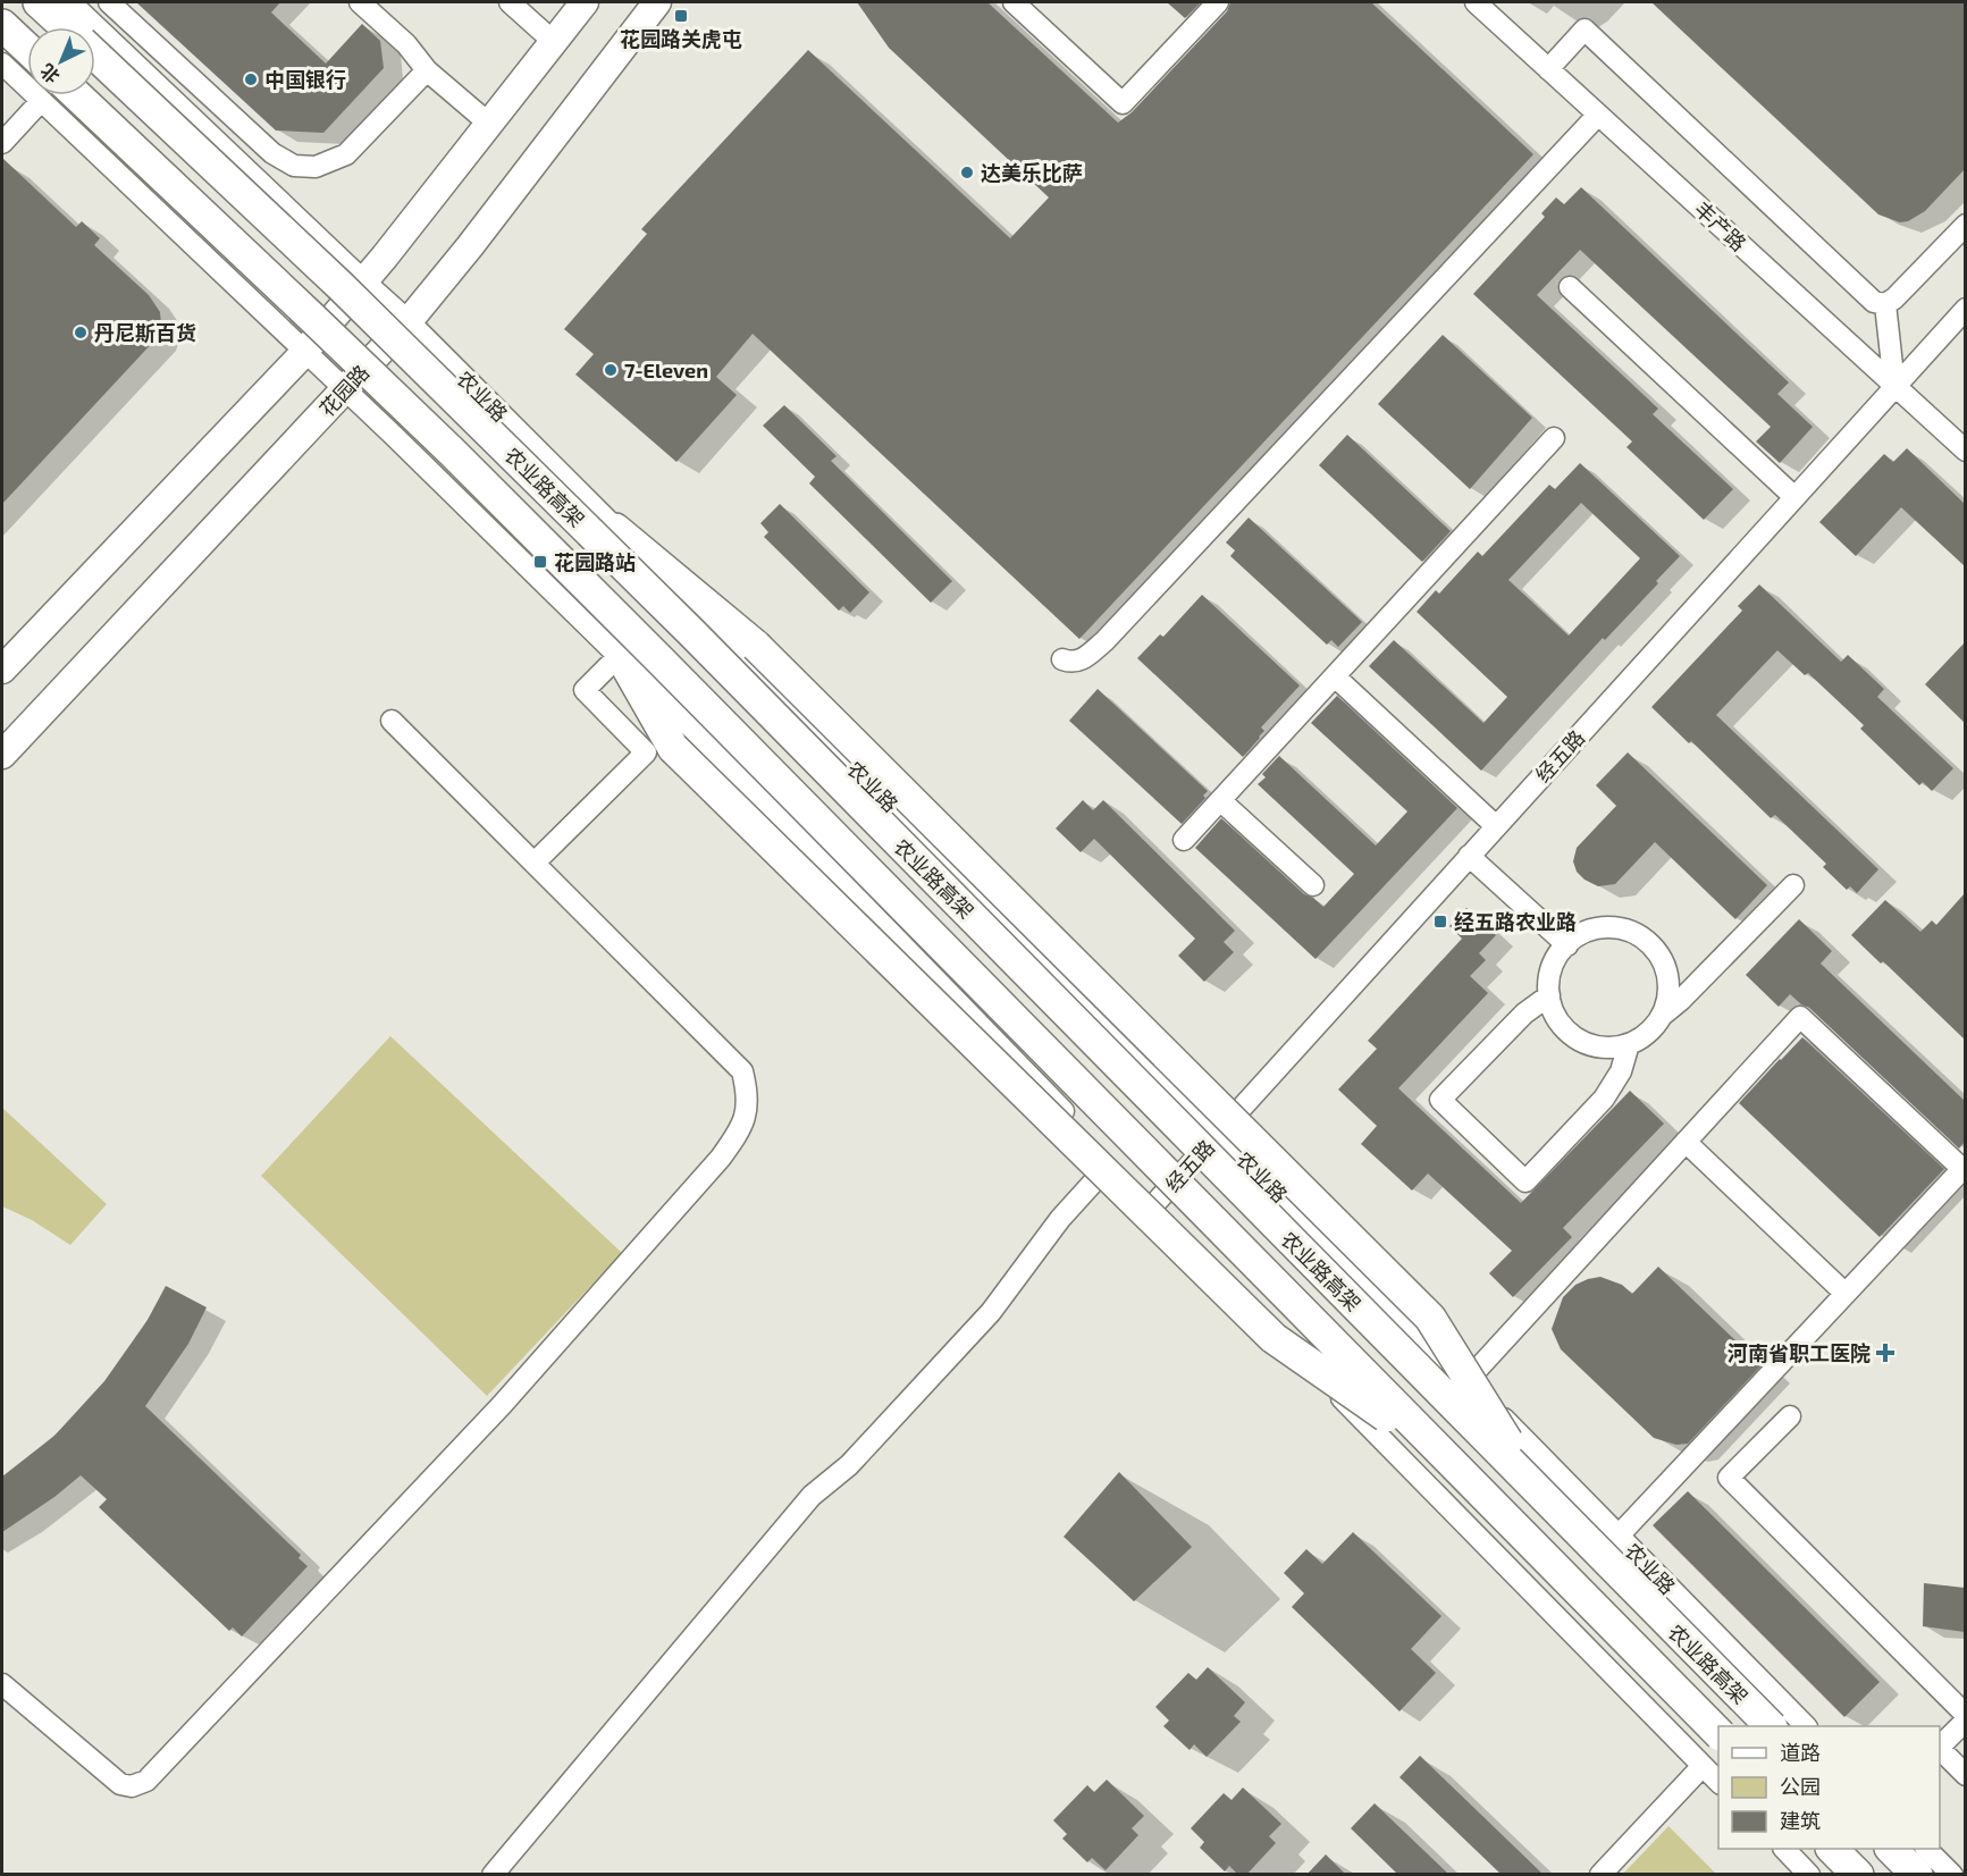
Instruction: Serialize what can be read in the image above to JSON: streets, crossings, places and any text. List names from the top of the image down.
{
  "streets": {
    "highway": ["农业路高架"],
    "main road": ["花园路"],
    "street": ["丰产路", "农业路", "经五路"]
  },
  "crossings": [
    ["丰产路", "经五路"],
    ["花园路", "农业路"],
    ["农业路", "经五路"]
  ],
  "places": {
    "transit": ["花园路关虎屯", "花园路站", "经五路农业路"],
    "other": [
      "中国银行",
      "达美乐比萨",
      "丹尼斯百货",
      "7-Eleven"
    ],
    "health": ["河南省职工医院"]
  },
  "legend": ["道路", "公园", "建筑"],
  "north": "bottom left"
}
